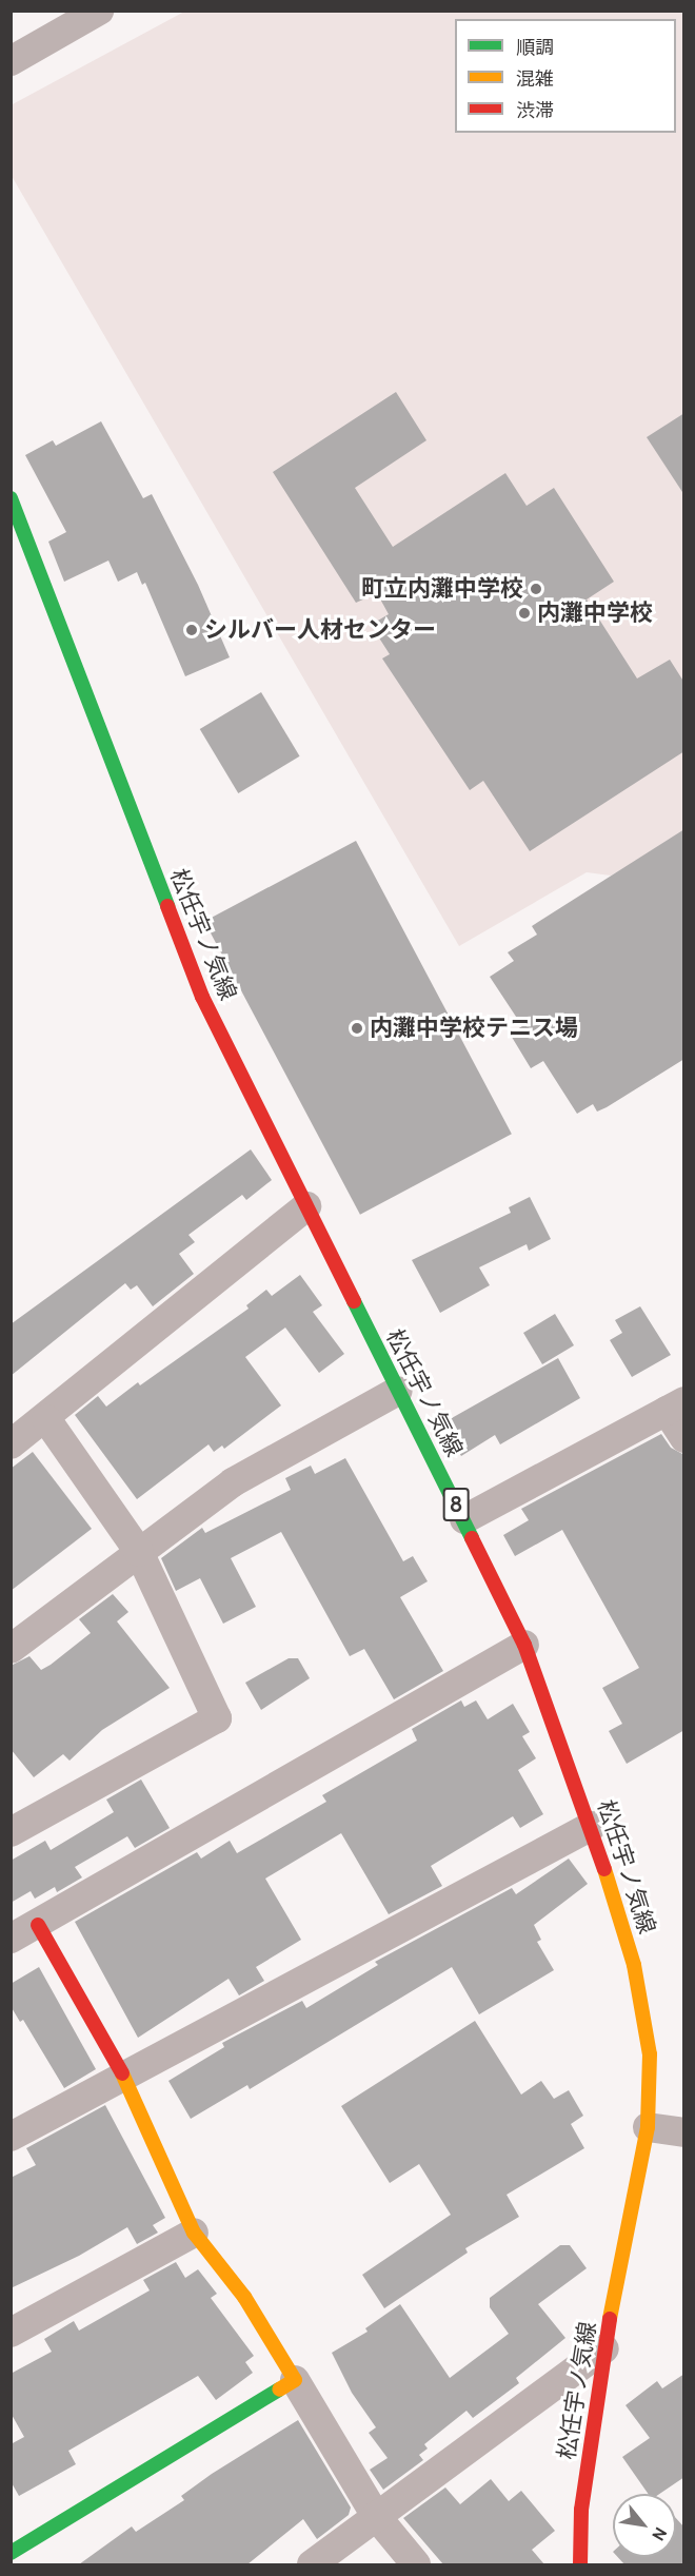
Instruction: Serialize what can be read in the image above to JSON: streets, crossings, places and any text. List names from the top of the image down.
{
  "streets": {
    "main road": ["松任宇ノ気線", "8"]
  },
  "places": [
    "町立内灘中学校",
    "内灘中学校",
    "シルバー人材センター",
    "内灘中学校テニス場"
  ],
  "legend": ["順調", "混雑", "渋滞"],
  "north": "bottom right"
}
